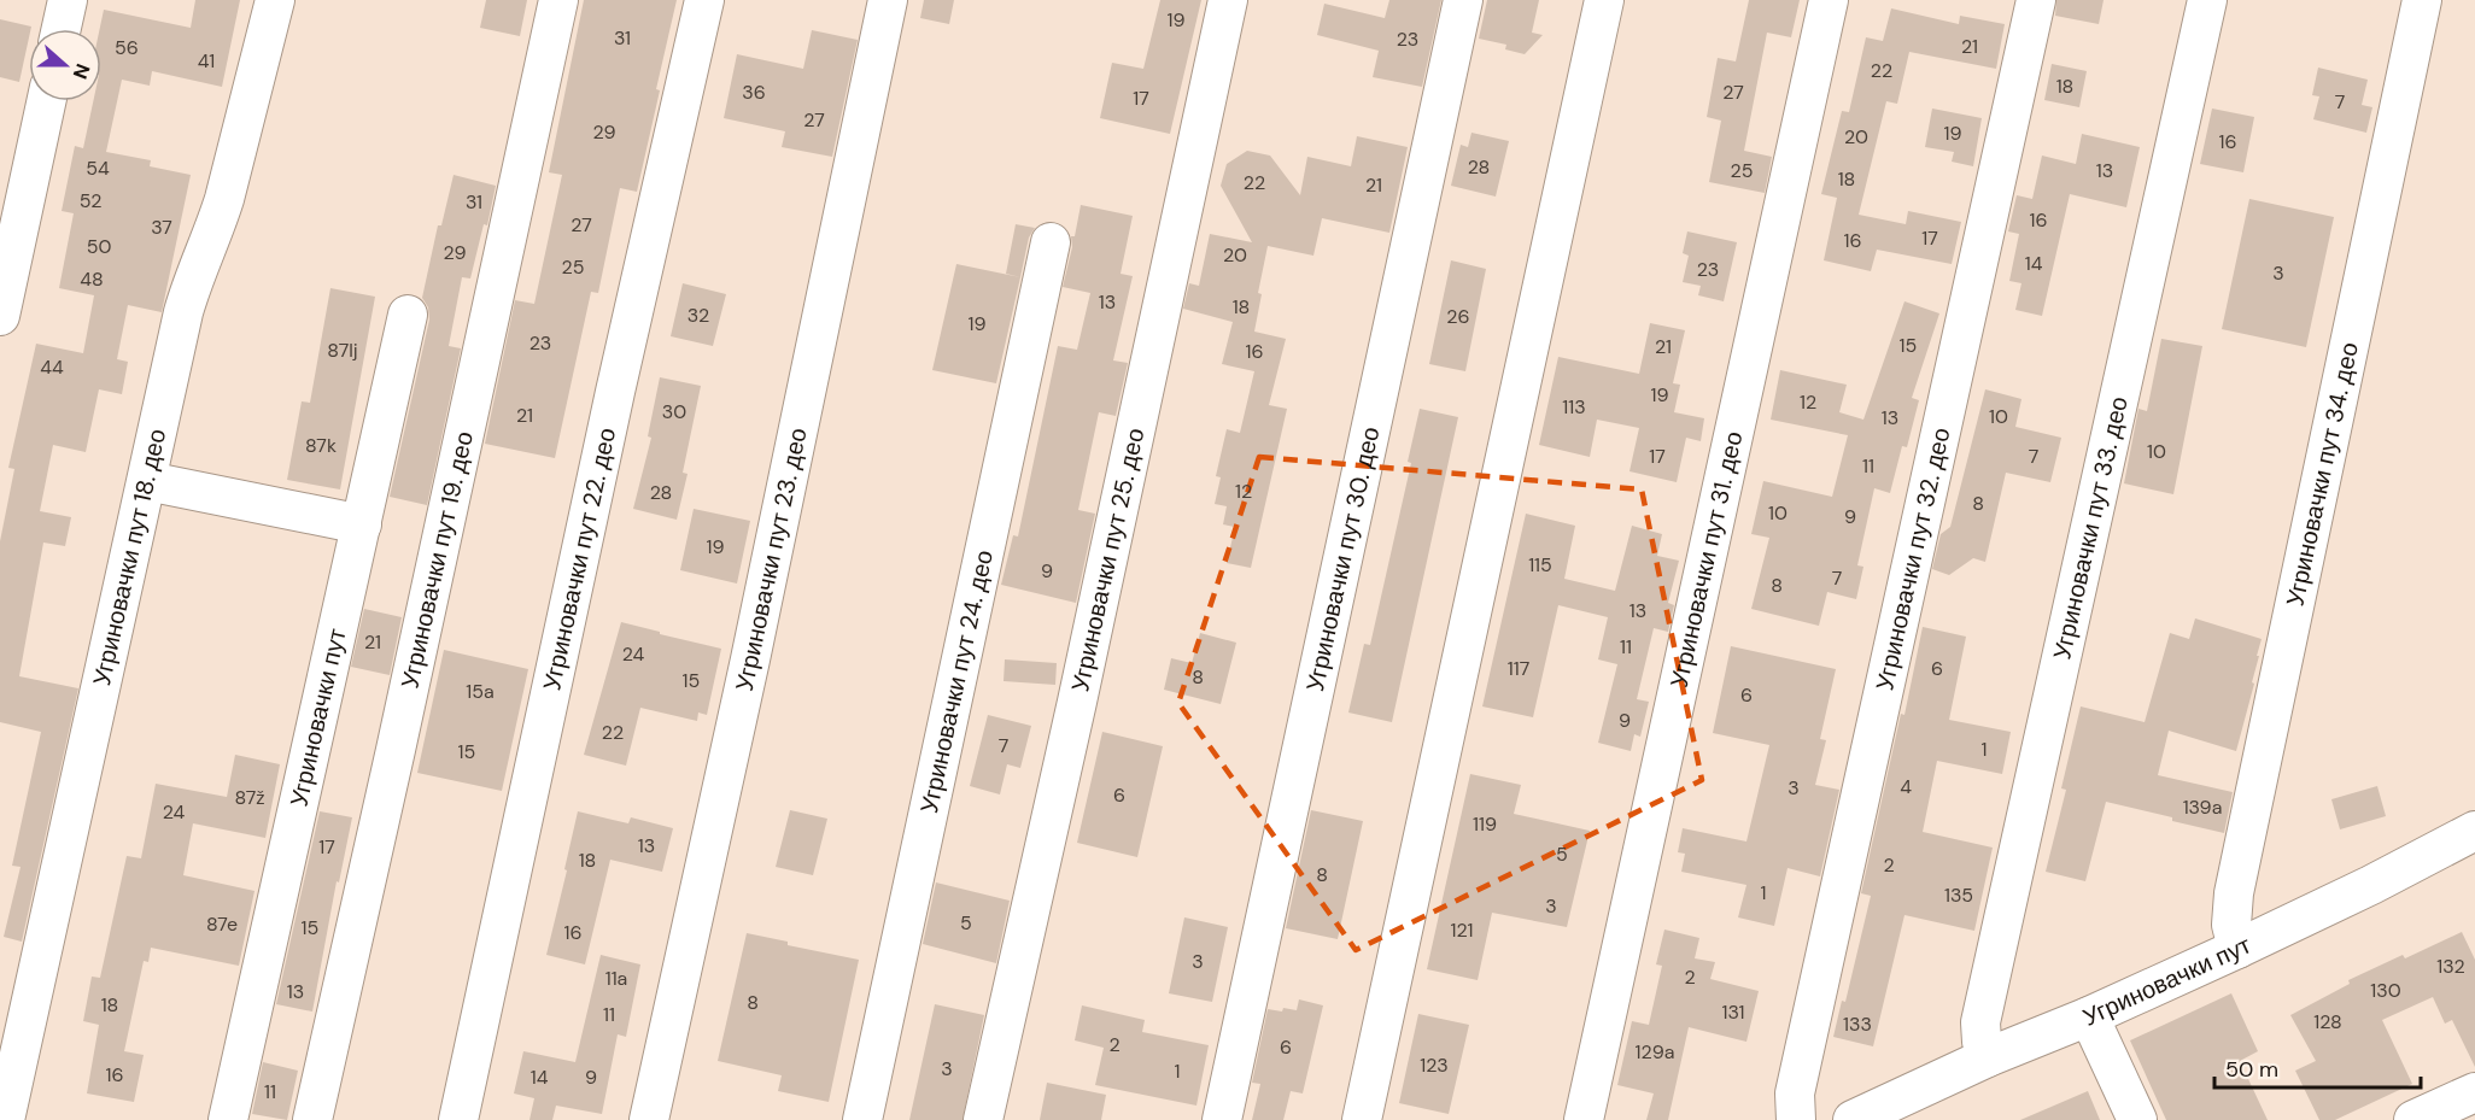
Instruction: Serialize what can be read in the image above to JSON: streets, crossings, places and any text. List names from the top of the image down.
{
  "streets": {
    "street": [
      "Угриновачки пут 34. део",
      "Угриновачки пут 33. део",
      "Угриновачки пут 18. део",
      "Угриновачки пут 22. део",
      "Угриновачки пут 32. део",
      "Угриновачки пут 19. део",
      "Угриновачки пут 23. део",
      "Угриновачки пут 25. део",
      "Угриновачки пут 30. део",
      "Угриновачки пут 31. део",
      "Угриновачки пут 24. део",
      "Угриновачки пут"
    ]
  },
  "crossings": [
    ["Угриновачки пут 34. део", "Угриновачки пут"],
    ["Угриновачки пут 33. део", "Угриновачки пут"]
  ],
  "house_numbers": [
    "19",
    "31",
    "23",
    "21",
    "56",
    "41",
    "22",
    "18",
    "36",
    "27",
    "17",
    "7",
    "27",
    "29",
    "19",
    "20",
    "16",
    "28",
    "54",
    "25",
    "13",
    "18",
    "22",
    "21",
    "52",
    "31",
    "16",
    "27",
    "37",
    "17",
    "16",
    "50",
    "29",
    "20",
    "14",
    "25",
    "23",
    "3",
    "48",
    "13",
    "18",
    "32",
    "26",
    "19",
    "23",
    "15",
    "21",
    "87lj",
    "16",
    "44",
    "19",
    "12",
    "113",
    "30",
    "21",
    "10",
    "13",
    "87k",
    "10",
    "17",
    "7",
    "11",
    "12",
    "28",
    "8",
    "10",
    "9",
    "19",
    "115",
    "9",
    "7",
    "8",
    "13",
    "21",
    "11",
    "24",
    "117",
    "6",
    "8",
    "15",
    "15a",
    "6",
    "9",
    "22",
    "7",
    "1",
    "15",
    "4",
    "3",
    "6",
    "87ž",
    "139a",
    "24",
    "119",
    "13",
    "17",
    "5",
    "18",
    "2",
    "8",
    "1",
    "135",
    "3",
    "5",
    "87e",
    "15",
    "121",
    "16",
    "3",
    "132",
    "2",
    "11a",
    "130",
    "13",
    "8",
    "18",
    "131",
    "11",
    "128",
    "133",
    "2",
    "6",
    "129a",
    "123",
    "3",
    "1",
    "16",
    "14",
    "9",
    "11"
  ],
  "scale_bar": "50 m",
  "north": "right"
}
